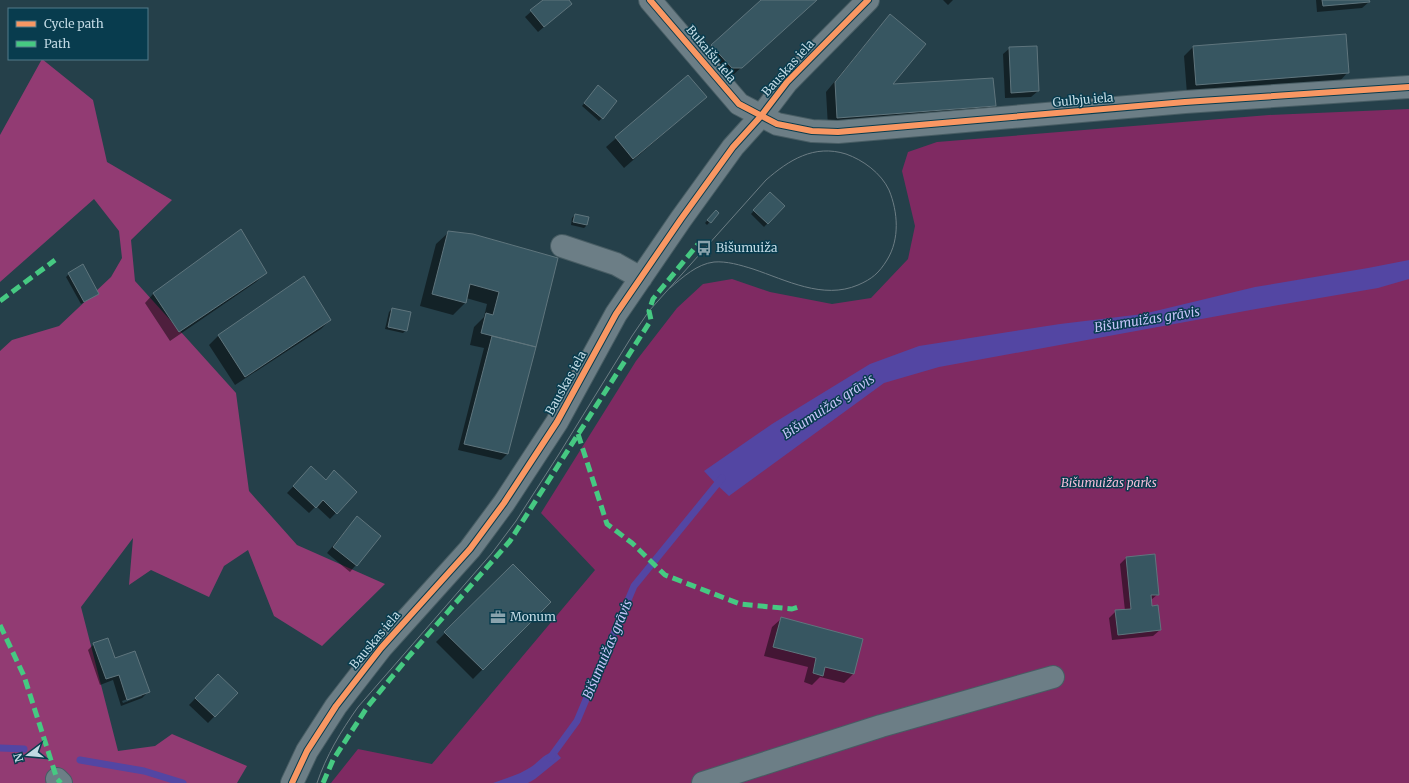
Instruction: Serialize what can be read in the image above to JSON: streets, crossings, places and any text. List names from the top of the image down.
{
  "streets": {
    "street": ["Bukaišu iela", "Bauskas iela", "Gulbju iela"]
  },
  "crossings": [
    ["Bukaišu iela", "Bauskas iela"],
    ["Bukaišu iela", "Gulbju iela"],
    ["Bauskas iela", "Gulbju iela"]
  ],
  "water": ["Bišumuižas grāvis"],
  "parks": ["Bišumuižas parks"],
  "places": {
    "bus stop": ["Bišumuiža"],
    "office": ["Monum"]
  },
  "legend": ["Cycle path", "Path"],
  "north": "left"
}
